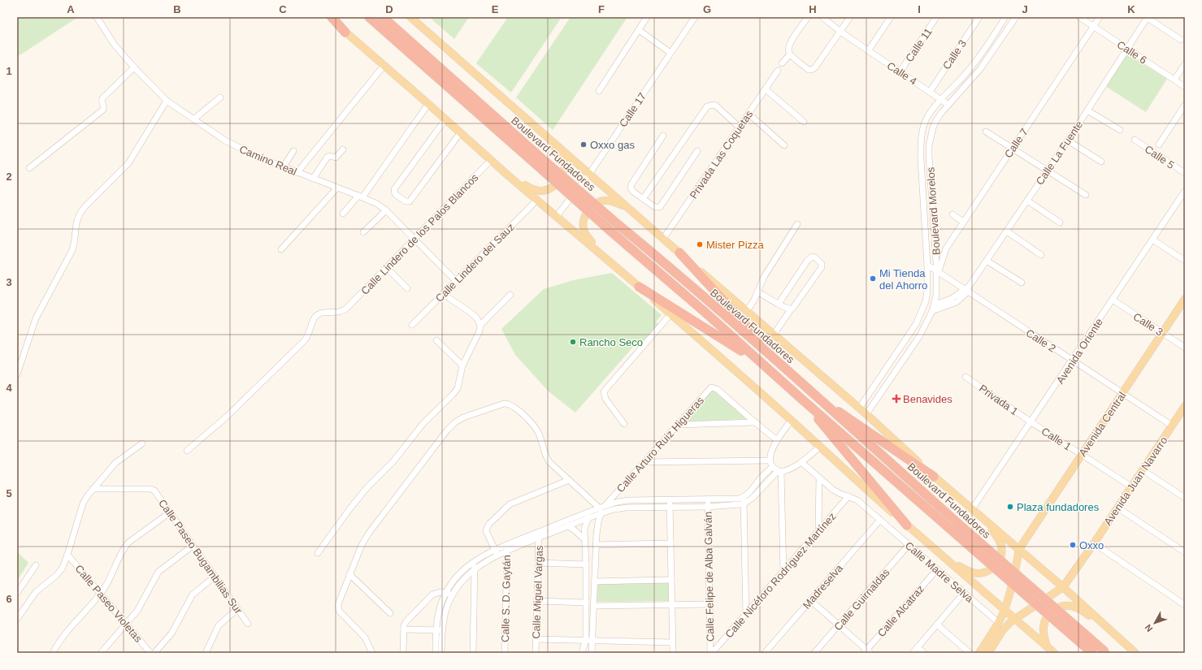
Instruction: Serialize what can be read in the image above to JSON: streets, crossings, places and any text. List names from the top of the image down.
{
  "streets": {
    "highway": ["Boulevard Fundadores"],
    "main road": ["Avenida Central", "Avenida Juan Navarro"],
    "street": [
      "Calle 11",
      "Calle 6",
      "Calle 3",
      "Calle 4",
      "Calle 17",
      "Calle 7",
      "Calle La Fuente",
      "Privada Las Coquetas",
      "Calle 5",
      "Camino Real",
      "Boulevard Morelos",
      "Calle Lindero de los Palos Blancos",
      "Calle Lindero del Sauz",
      "Calle 2",
      "Avenida Oriente",
      "Privada 1",
      "Calle 1",
      "Calle Arturo Ruiz Higueras",
      "Calle Paseo Bugambilias Sur",
      "Calle Madre Selva",
      "Calle Nicéforo Rodríguez Martínez",
      "Calle Felipe de Alba Galván",
      "Madreselva",
      "Calle Miguel Vargas",
      "Calle S. D. Gaytán",
      "Calle Guirnaldas",
      "Calle Paseo Violetas",
      "Calle Alcatraz"
    ]
  },
  "crossings": [
    ["Calle 11", "Calle 4"],
    ["Calle 6", "Calle 7"],
    ["Calle 6", "Calle La Fuente"],
    ["Calle 3", "Calle 4"],
    ["Calle 3", "Avenida Oriente"],
    ["Calle 3", "Avenida Central"],
    ["Calle 4", "Boulevard Morelos"],
    ["Calle 7", "Boulevard Morelos"],
    ["Calle 7", "Calle 2"],
    ["Calle La Fuente", "Boulevard Morelos"],
    ["Calle La Fuente", "Calle 2"],
    ["Camino Real", "Calle Lindero de los Palos Blancos"],
    ["Camino Real", "Calle Lindero del Sauz"],
    ["Boulevard Morelos", "Calle 2"],
    ["Calle 2", "Avenida Oriente"],
    ["Calle 2", "Avenida Central"],
    ["Calle 2", "Avenida Juan Navarro"],
    ["Avenida Oriente", "Privada 1"],
    ["Avenida Oriente", "Calle 1"],
    ["Privada 1", "Calle 1"],
    ["Avenida Central", "Calle 1"],
    ["Calle 1", "Avenida Juan Navarro"],
    ["Calle Madre Selva", "Calle Nicéforo Rodríguez Martínez"],
    ["Calle Madre Selva", "Madreselva"],
    ["Calle Madre Selva", "Calle Guirnaldas"],
    ["Calle Madre Selva", "Calle Alcatraz"],
    ["Calle Nicéforo Rodríguez Martínez", "Calle Felipe de Alba Galván"]
  ],
  "places": {
    "other": [
      "Oxxo gas",
      "Mister Pizza",
      "Mi Tienda del Ahorro",
      "Rancho Seco",
      "Plaza fundadores",
      "Oxxo"
    ],
    "health": ["Benavides"]
  },
  "north": "bottom left",
  "grid": {
    "columns": [
      "A",
      "B",
      "C",
      "D",
      "E",
      "F",
      "G",
      "H",
      "I",
      "J",
      "K"
    ],
    "rows": [
      "1",
      "2",
      "3",
      "4",
      "5",
      "6"
    ]
  }
}
